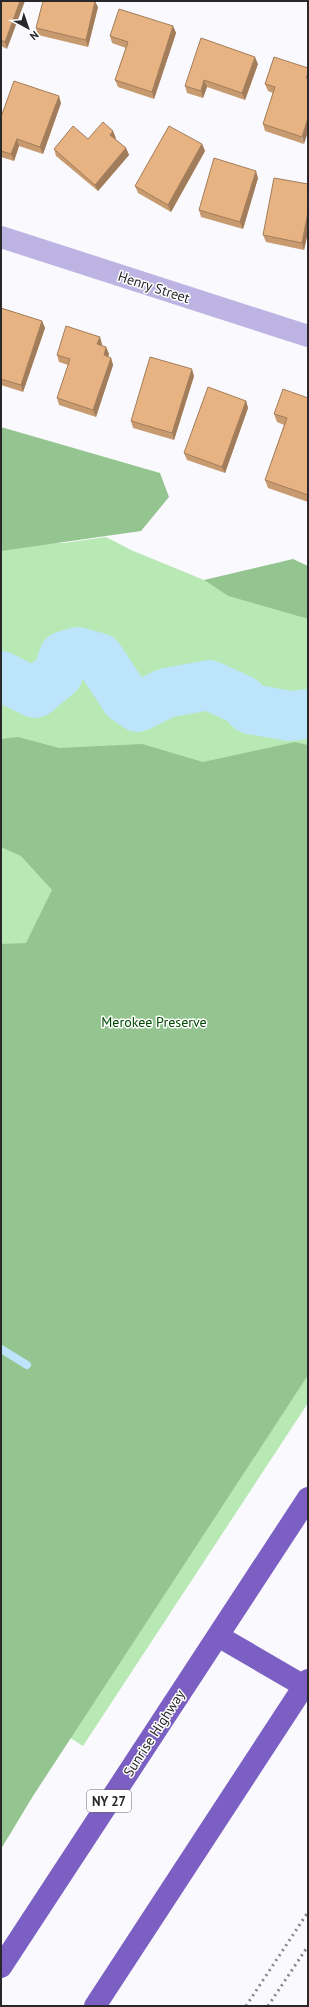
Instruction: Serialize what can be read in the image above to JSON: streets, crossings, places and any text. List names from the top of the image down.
{
  "streets": {
    "highway": ["Sunrise Highway", "NY 27"],
    "street": ["Henry Street"]
  },
  "parks": ["Merokee Preserve"],
  "north": "bottom right"
}
